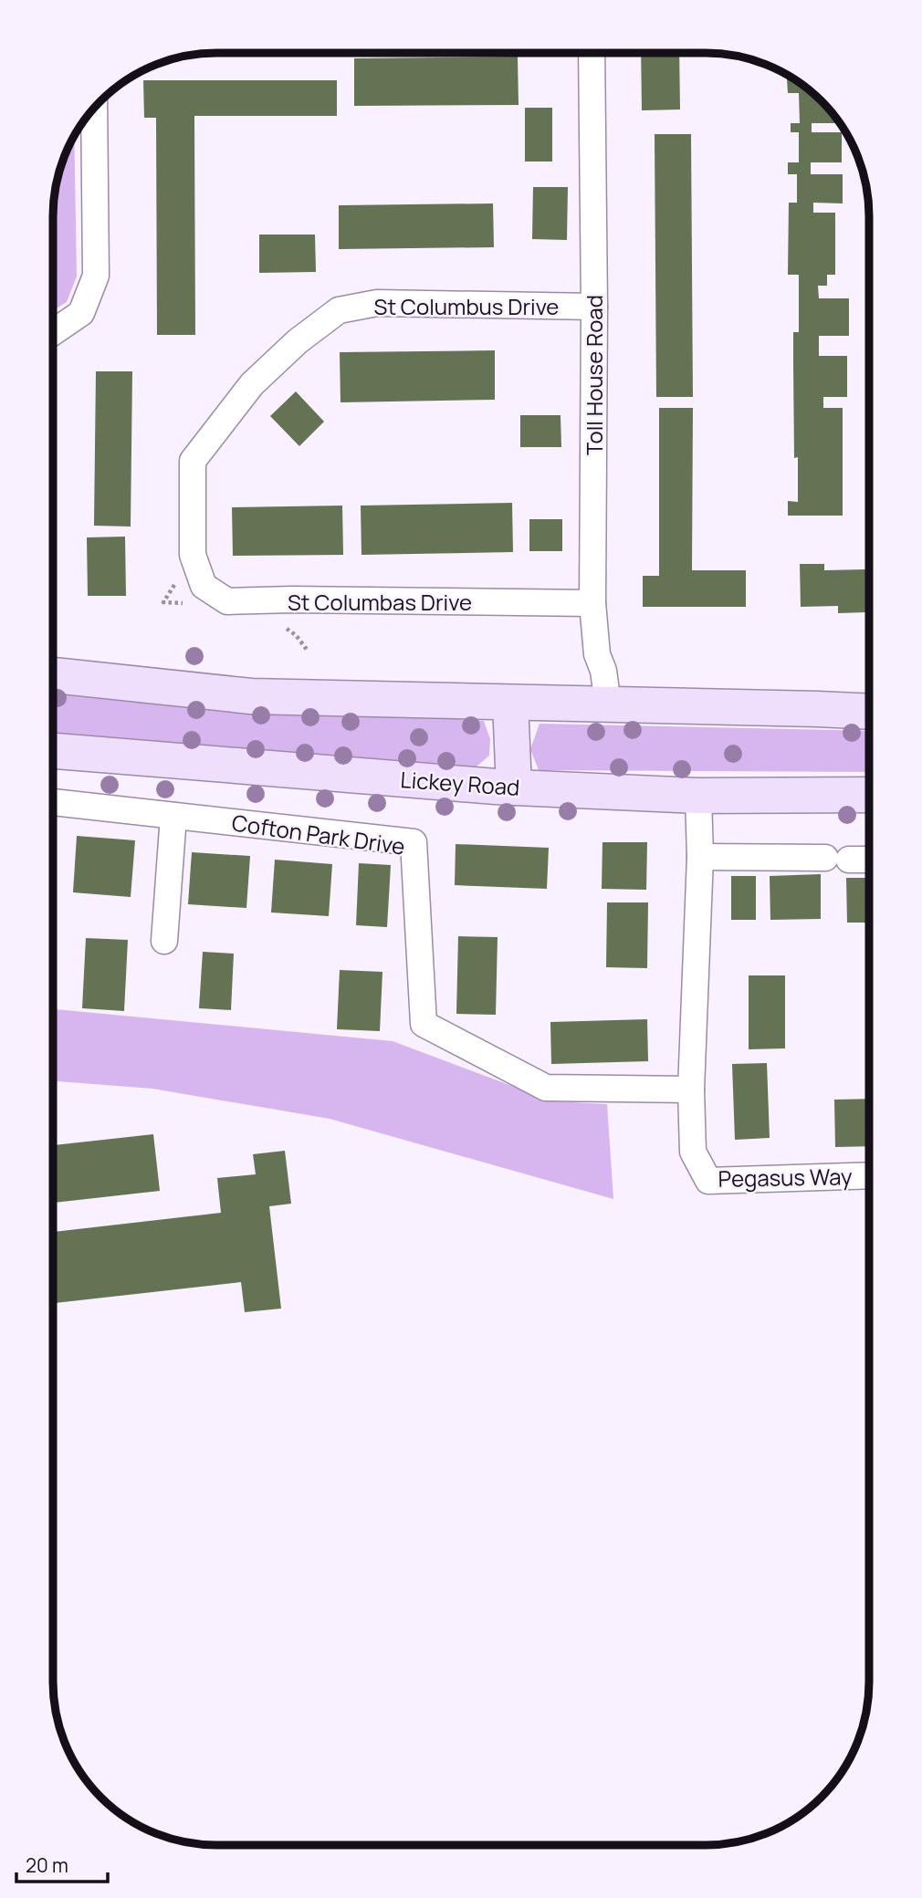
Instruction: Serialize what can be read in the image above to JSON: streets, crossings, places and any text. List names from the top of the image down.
{
  "streets": {
    "main road": ["Lickey Road"],
    "street": [
      "St Columbus Drive",
      "Toll House Road",
      "St Columbas Drive",
      "Cofton Park Drive",
      "Pegasus Way"
    ]
  },
  "crossings": [
    ["St Columbus Drive", "Toll House Road"],
    ["St Columbus Drive", "St Columbas Drive"],
    ["Toll House Road", "St Columbas Drive"],
    ["Cofton Park Drive", "Pegasus Way"]
  ],
  "scale_bar": "20 m"
}
